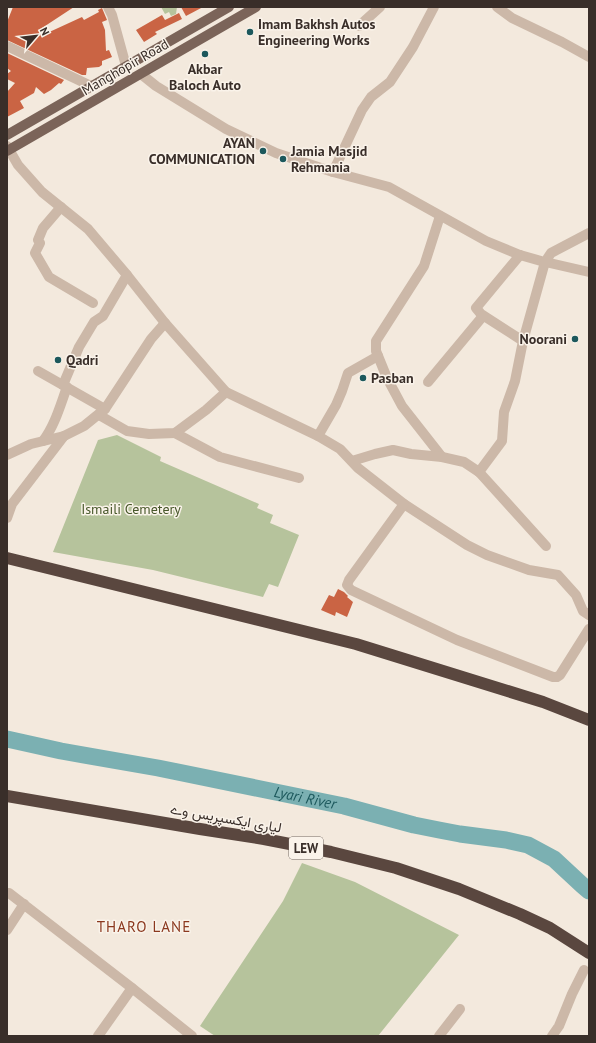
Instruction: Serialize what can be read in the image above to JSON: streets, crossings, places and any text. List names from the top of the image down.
{
  "streets": {
    "highway": ["لیاری ایکسپریس وے", "LEW"],
    "main road": ["Manghopir Road"]
  },
  "districts": ["THARO LANE"],
  "water": ["Lyari River"],
  "parks": ["Ismaili Cemetery"],
  "places": [
    "Imam Bakhsh Autos Engineering Works",
    "Akbar Baloch Auto",
    "AYAN COMMUNICATION",
    "Jamia Masjid Rehmania",
    "Noorani",
    "Qadri",
    "Pasban"
  ],
  "north": "top right"
}
